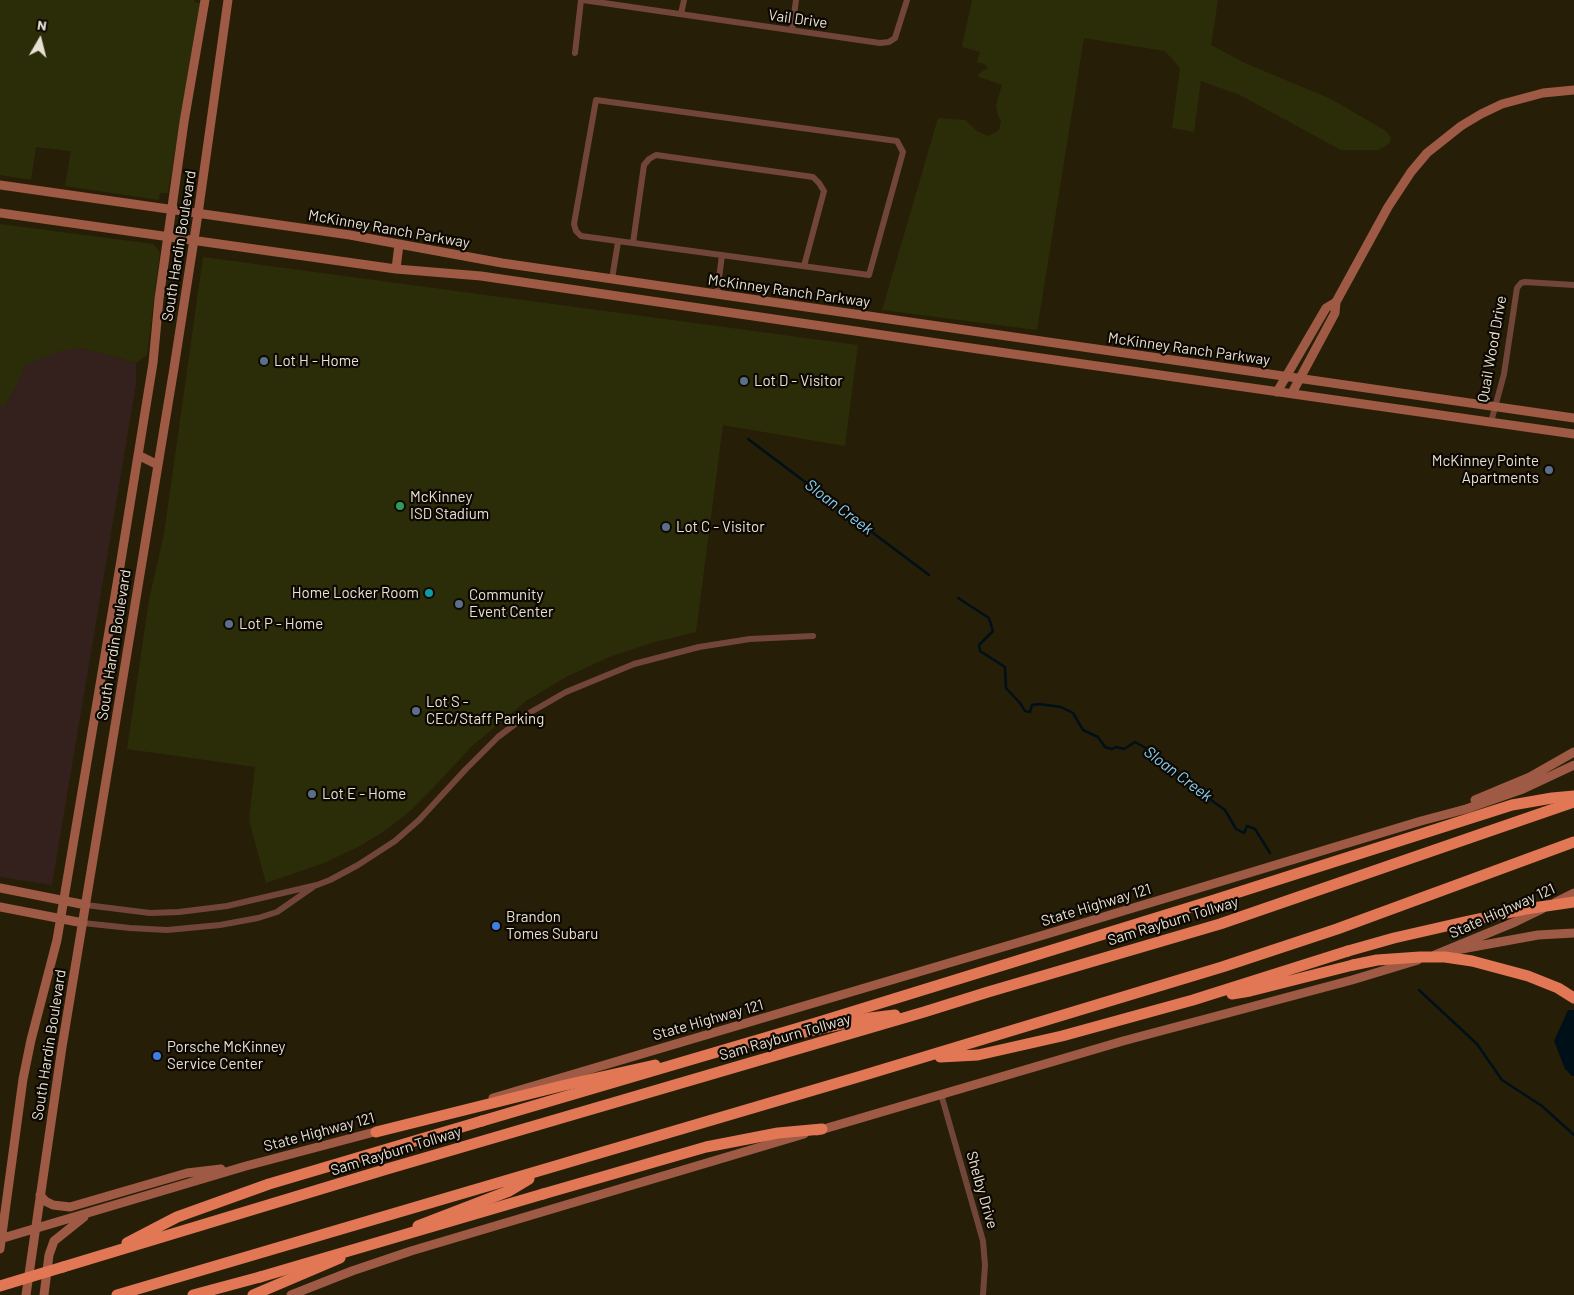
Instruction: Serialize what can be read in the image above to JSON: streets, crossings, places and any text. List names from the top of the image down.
{
  "streets": {
    "highway": ["Sam Rayburn Tollway"],
    "main road": ["McKinney Ranch Parkway", "South Hardin Boulevard", "State Highway 121"],
    "street": ["Vail Drive", "Quail Wood Drive", "Shelby Drive"]
  },
  "crossings": [
    ["McKinney Ranch Parkway", "South Hardin Boulevard"],
    ["McKinney Ranch Parkway", "Quail Wood Drive"],
    ["South Hardin Boulevard", "State Highway 121"],
    ["State Highway 121", "Shelby Drive"]
  ],
  "water": ["Sloan Creek"],
  "places": [
    "Lot H - Home",
    "Lot D - Visitor",
    "McKinney Pointe Apartments",
    "McKinney ISD Stadium",
    "Lot C - Visitor",
    "Home Locker Room",
    "Community Event Center",
    "Lot P - Home",
    "Lot S - CEC/Staff Parking",
    "Lot E - Home",
    "Brandon Tomes Subaru",
    "Porsche McKinney Service Center"
  ],
  "north": "top"
}
